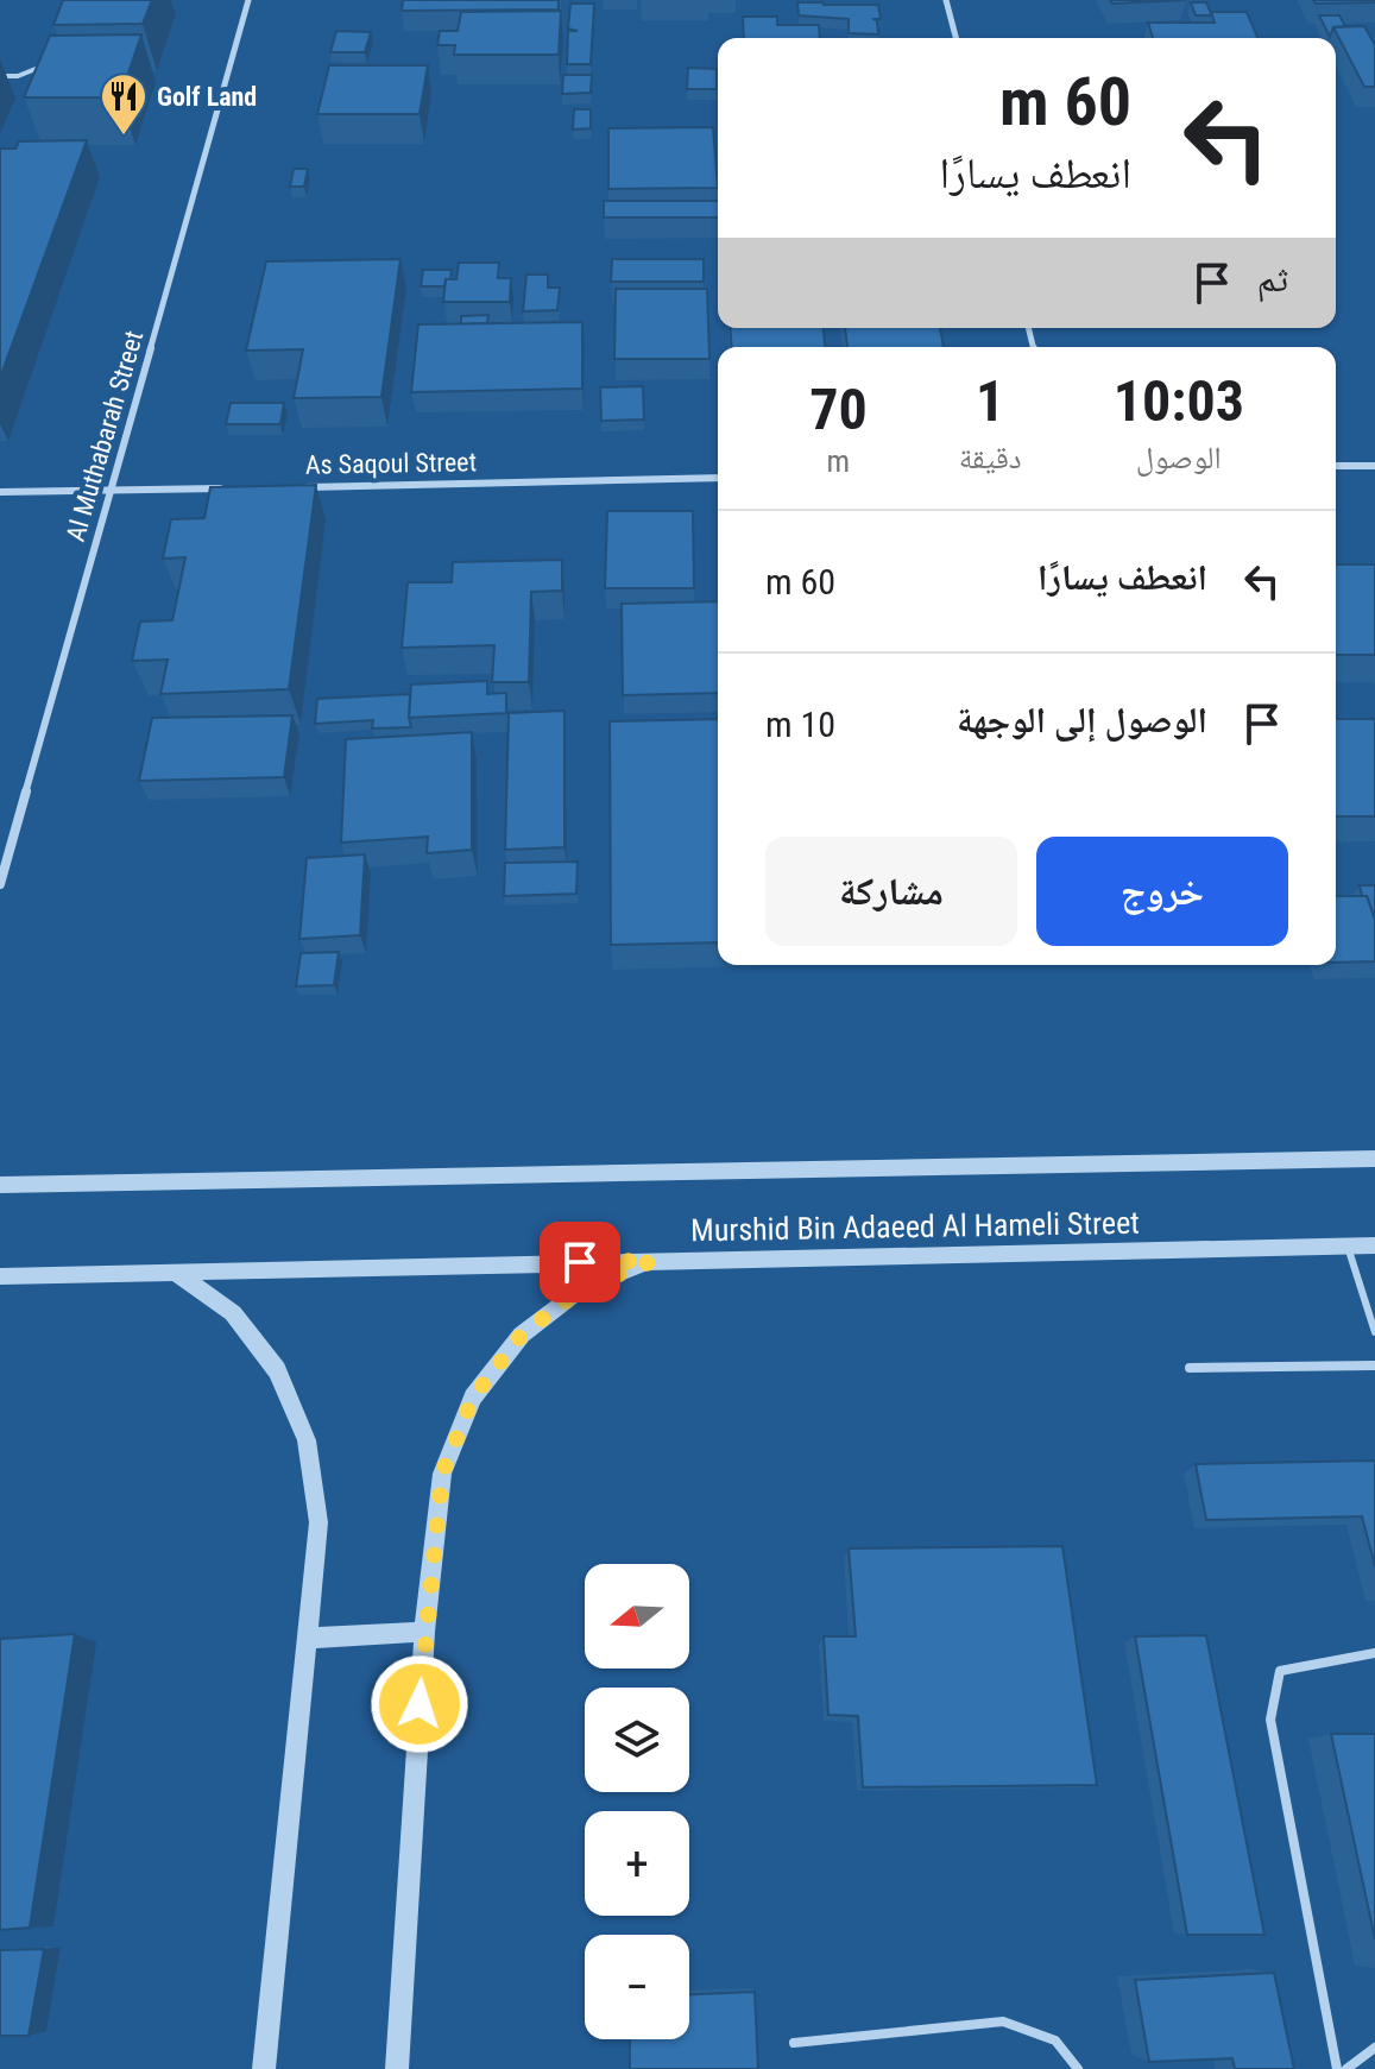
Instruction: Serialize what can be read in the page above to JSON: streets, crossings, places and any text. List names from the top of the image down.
{
  "streets": {
    "street": ["Al Muthabarah Street", "As Saqoul Street", "Murshid Bin Adaeed Al Hameli Street"]
  },
  "places": {
    "restaurant": ["Golf Land"]
  },
  "north": "left",
  "page": {
    "turn": ["60 m", "انعطف يسارًا"],
    "then": "ثم",
    "eta": [
      "10:03",
      "الوصول",
      "1",
      "دقيقة",
      "70",
      "m"
    ],
    "list": [
      {
        "name": "انعطف يسارًا",
        "value": "60 m"
      },
      {
        "name": "الوصول إلى الوجهة",
        "value": "10 m"
      }
    ],
    "buttons": ["خروج", "مشاركة"],
    "map_buttons": ["+", "−"]
  }
}
